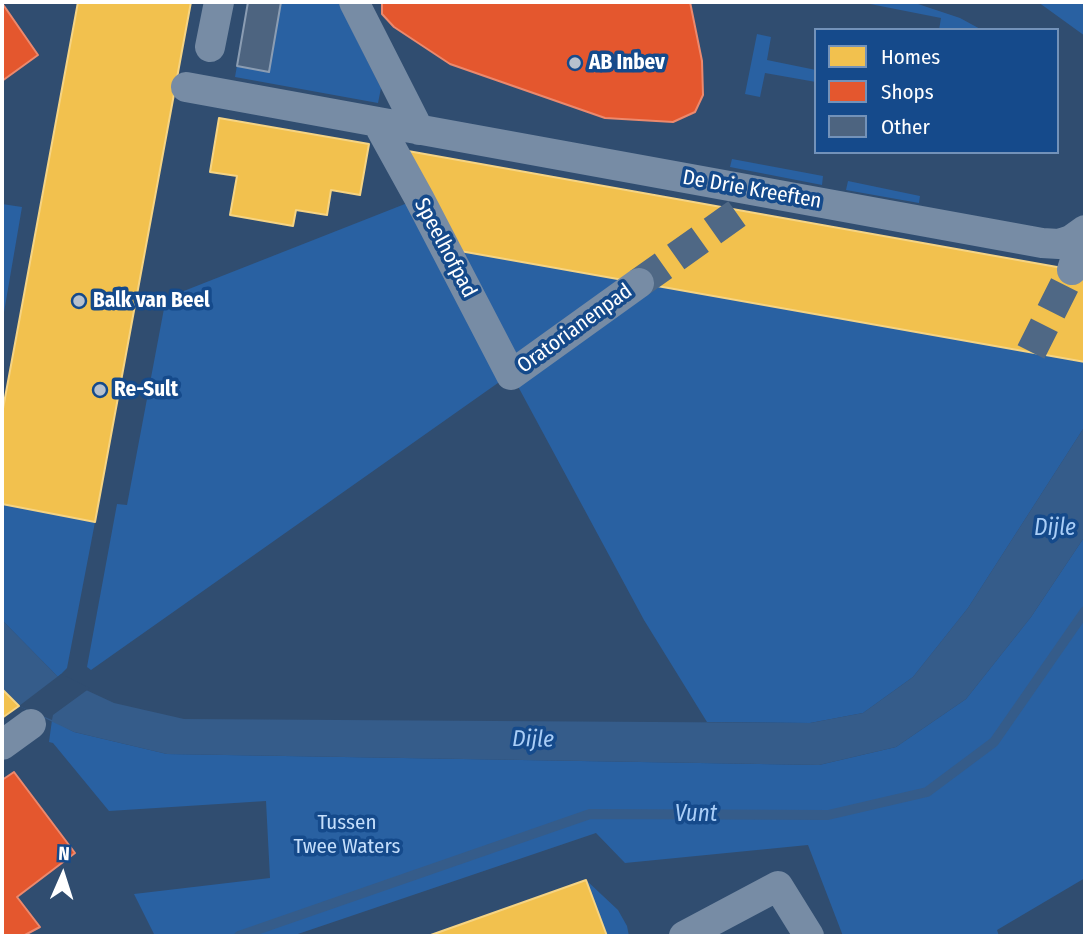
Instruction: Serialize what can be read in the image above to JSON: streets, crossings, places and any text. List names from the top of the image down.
{
  "streets": {
    "street": ["De Drie Kreeften", "Speelhofpad", "Oratorianenpad"]
  },
  "crossings": [
    ["De Drie Kreeften", "Speelhofpad"],
    ["Speelhofpad", "Oratorianenpad"]
  ],
  "water": ["Dijle", "Vunt"],
  "parks": ["Tussen Twee Waters"],
  "places": ["AB Inbev", "Balk van Beel", "Re-Sult"],
  "legend": ["Homes", "Shops", "Other"],
  "north": "top"
}
